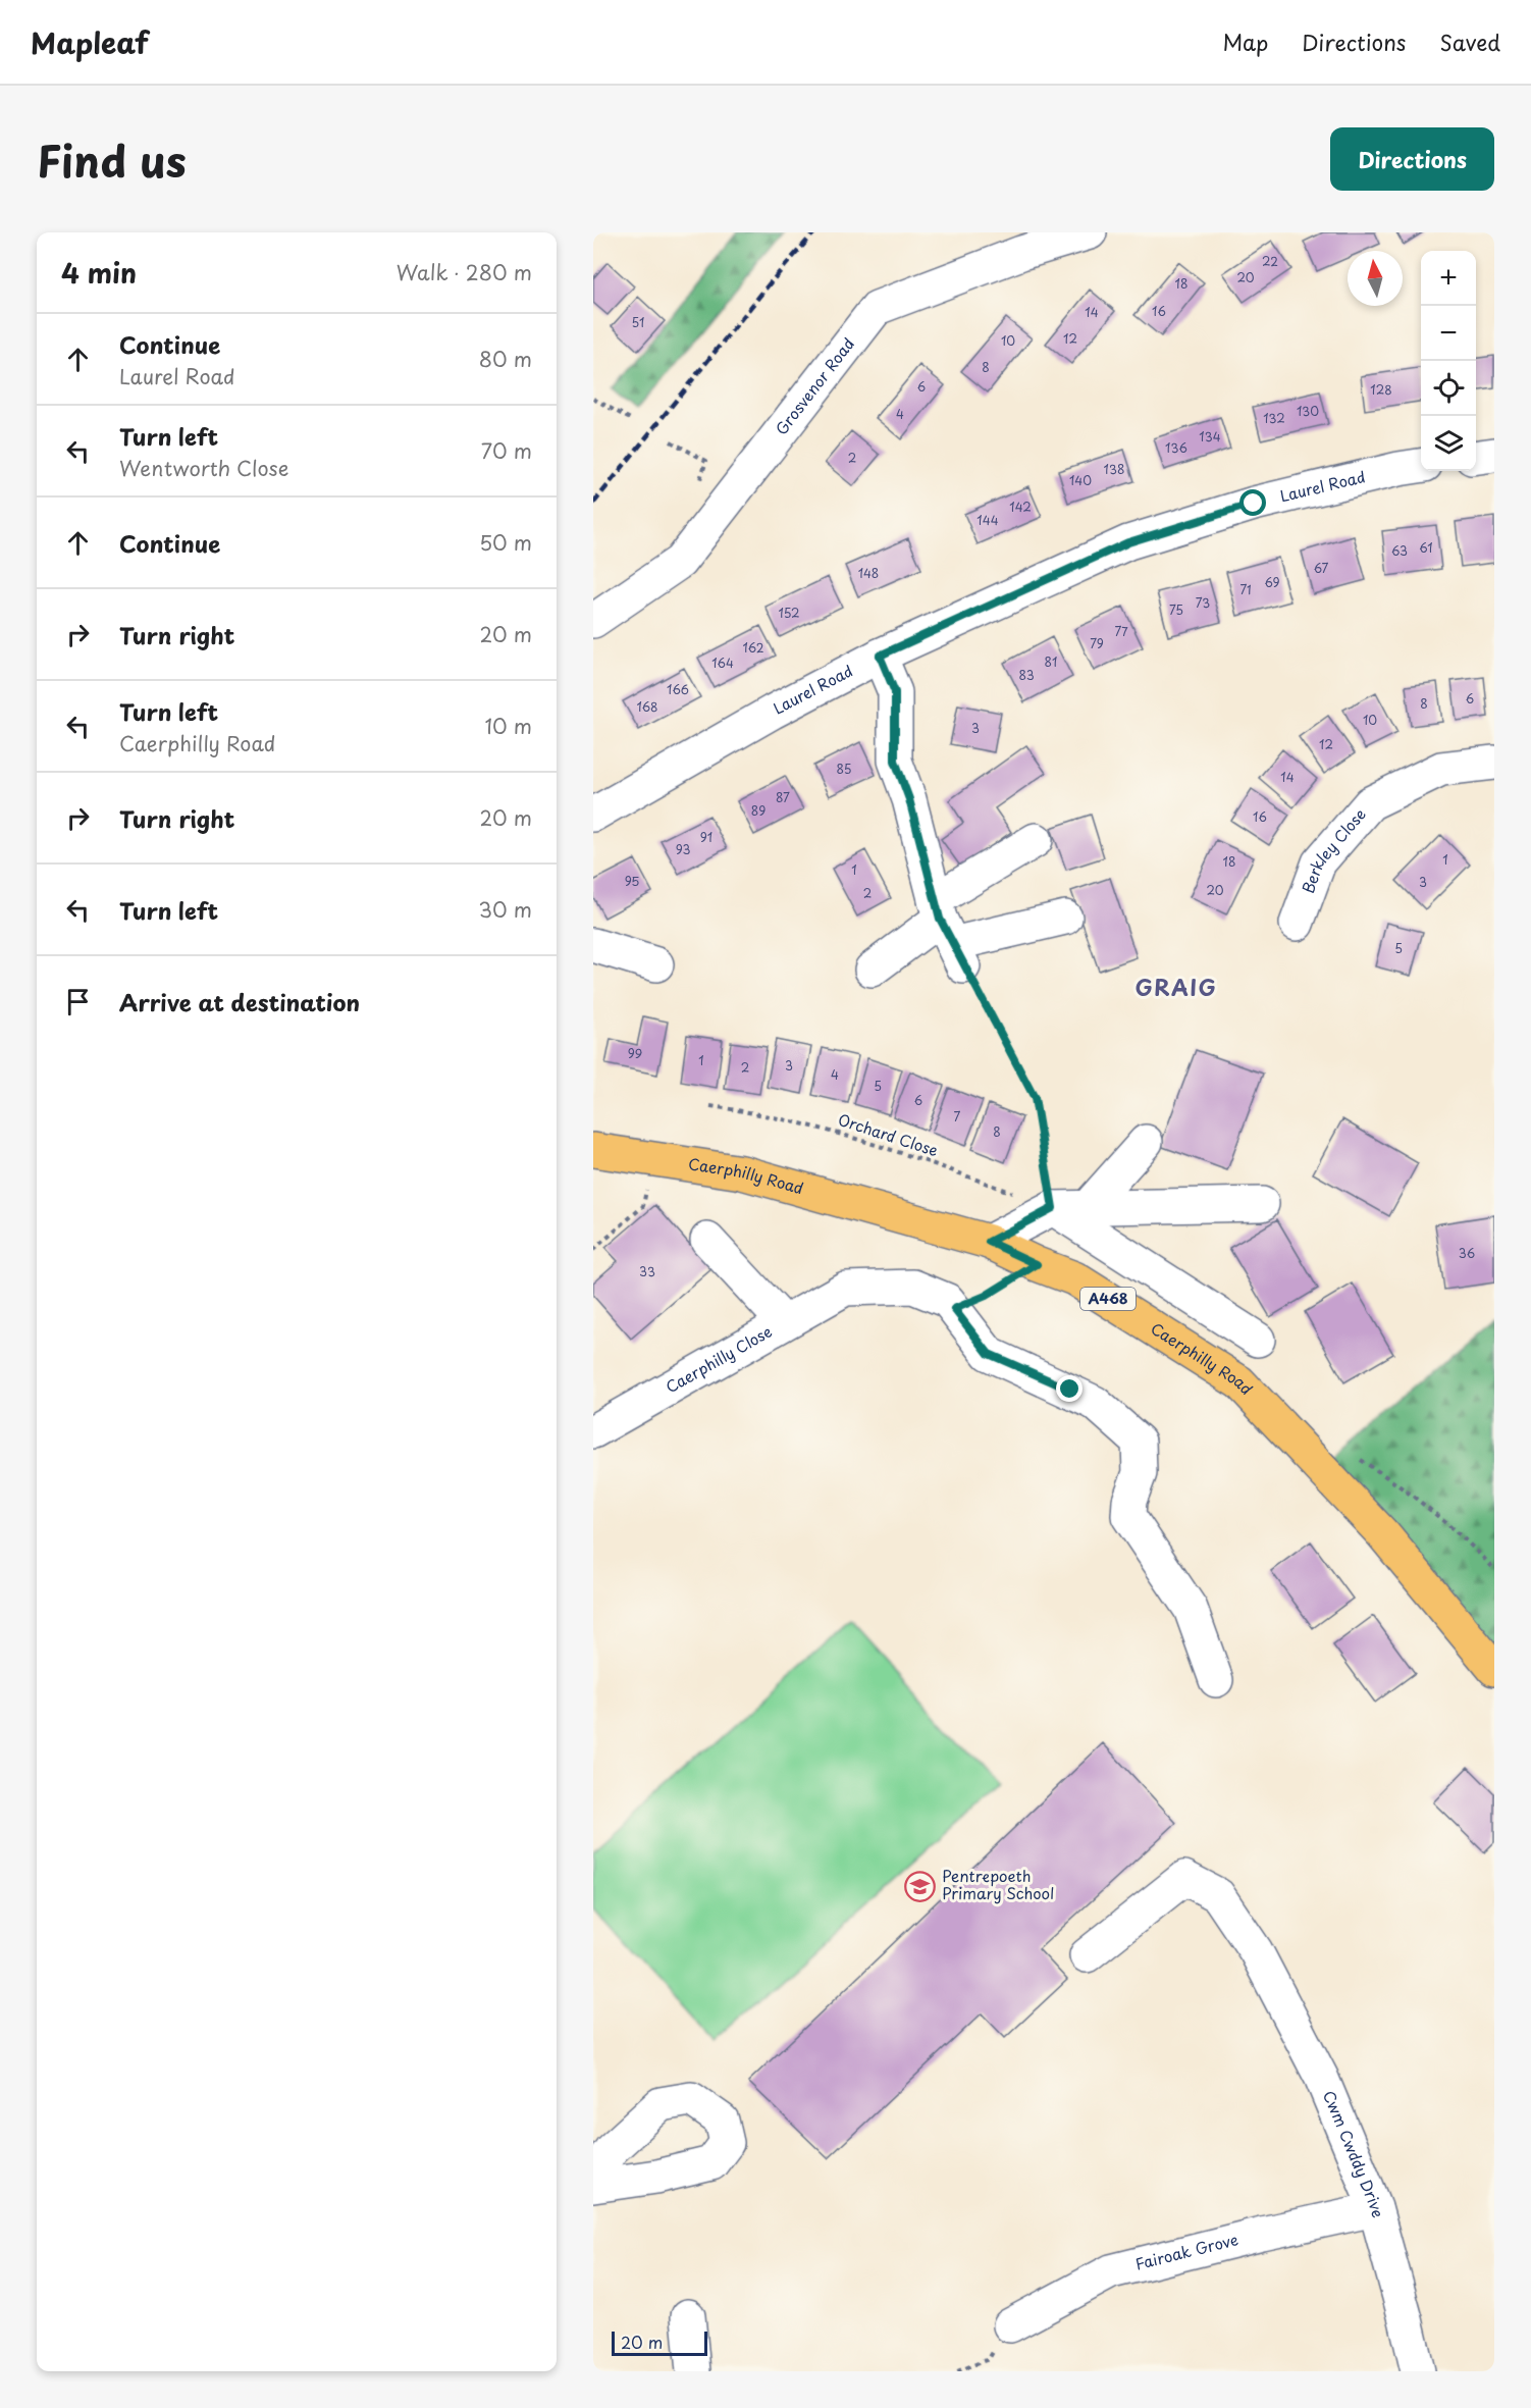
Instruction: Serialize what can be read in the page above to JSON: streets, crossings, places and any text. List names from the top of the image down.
{
  "streets": {
    "main road": ["Caerphilly Road", "A468"],
    "street": [
      "Grosvenor Road",
      "Laurel Road",
      "Berkley Close",
      "Caerphilly Close",
      "Cwm Cwddy Drive",
      "Fairoak Grove"
    ],
    "path": ["Orchard Close"]
  },
  "crossings": [
    ["Cwm Cwddy Drive", "Fairoak Grove"]
  ],
  "districts": ["GRAIG"],
  "places": {
    "school or university": ["Pentrepoeth Primary School"]
  },
  "house_numbers": [
    "22",
    "20",
    "18",
    "16",
    "14",
    "51",
    "12",
    "10",
    "8",
    "6",
    "128",
    "130",
    "4",
    "132",
    "134",
    "136",
    "2",
    "138",
    "140",
    "142",
    "144",
    "61",
    "63",
    "67",
    "148",
    "69",
    "71",
    "73",
    "75",
    "152",
    "77",
    "79",
    "162",
    "81",
    "164",
    "83",
    "166",
    "6",
    "8",
    "168",
    "10",
    "3",
    "12",
    "85",
    "14",
    "87",
    "89",
    "16",
    "91",
    "93",
    "1",
    "18",
    "1",
    "95",
    "3",
    "20",
    "2",
    "5",
    "99",
    "1",
    "3",
    "2",
    "4",
    "5",
    "6",
    "7",
    "8",
    "36",
    "33"
  ],
  "scale_bar": "20 m",
  "north": "top",
  "page": {
    "header": "Mapleaf",
    "nav": ["Map", "Directions", "Saved"],
    "title": "Find us",
    "buttons": "Directions",
    "heading": ["4 min", "Walk · 280 m"],
    "map_buttons": ["+", "−"],
    "list": [
      ["Continue", "Laurel Road", "80 m"],
      ["Turn left", "Wentworth Close", "70 m"],
      ["Continue", "50 m"],
      ["Turn right", "20 m"],
      ["Turn left", "Caerphilly Road", "10 m"],
      ["Turn right", "20 m"],
      ["Turn left", "30 m"],
      "Arrive at destination"
    ],
    "scale": "20 m"
  }
}
